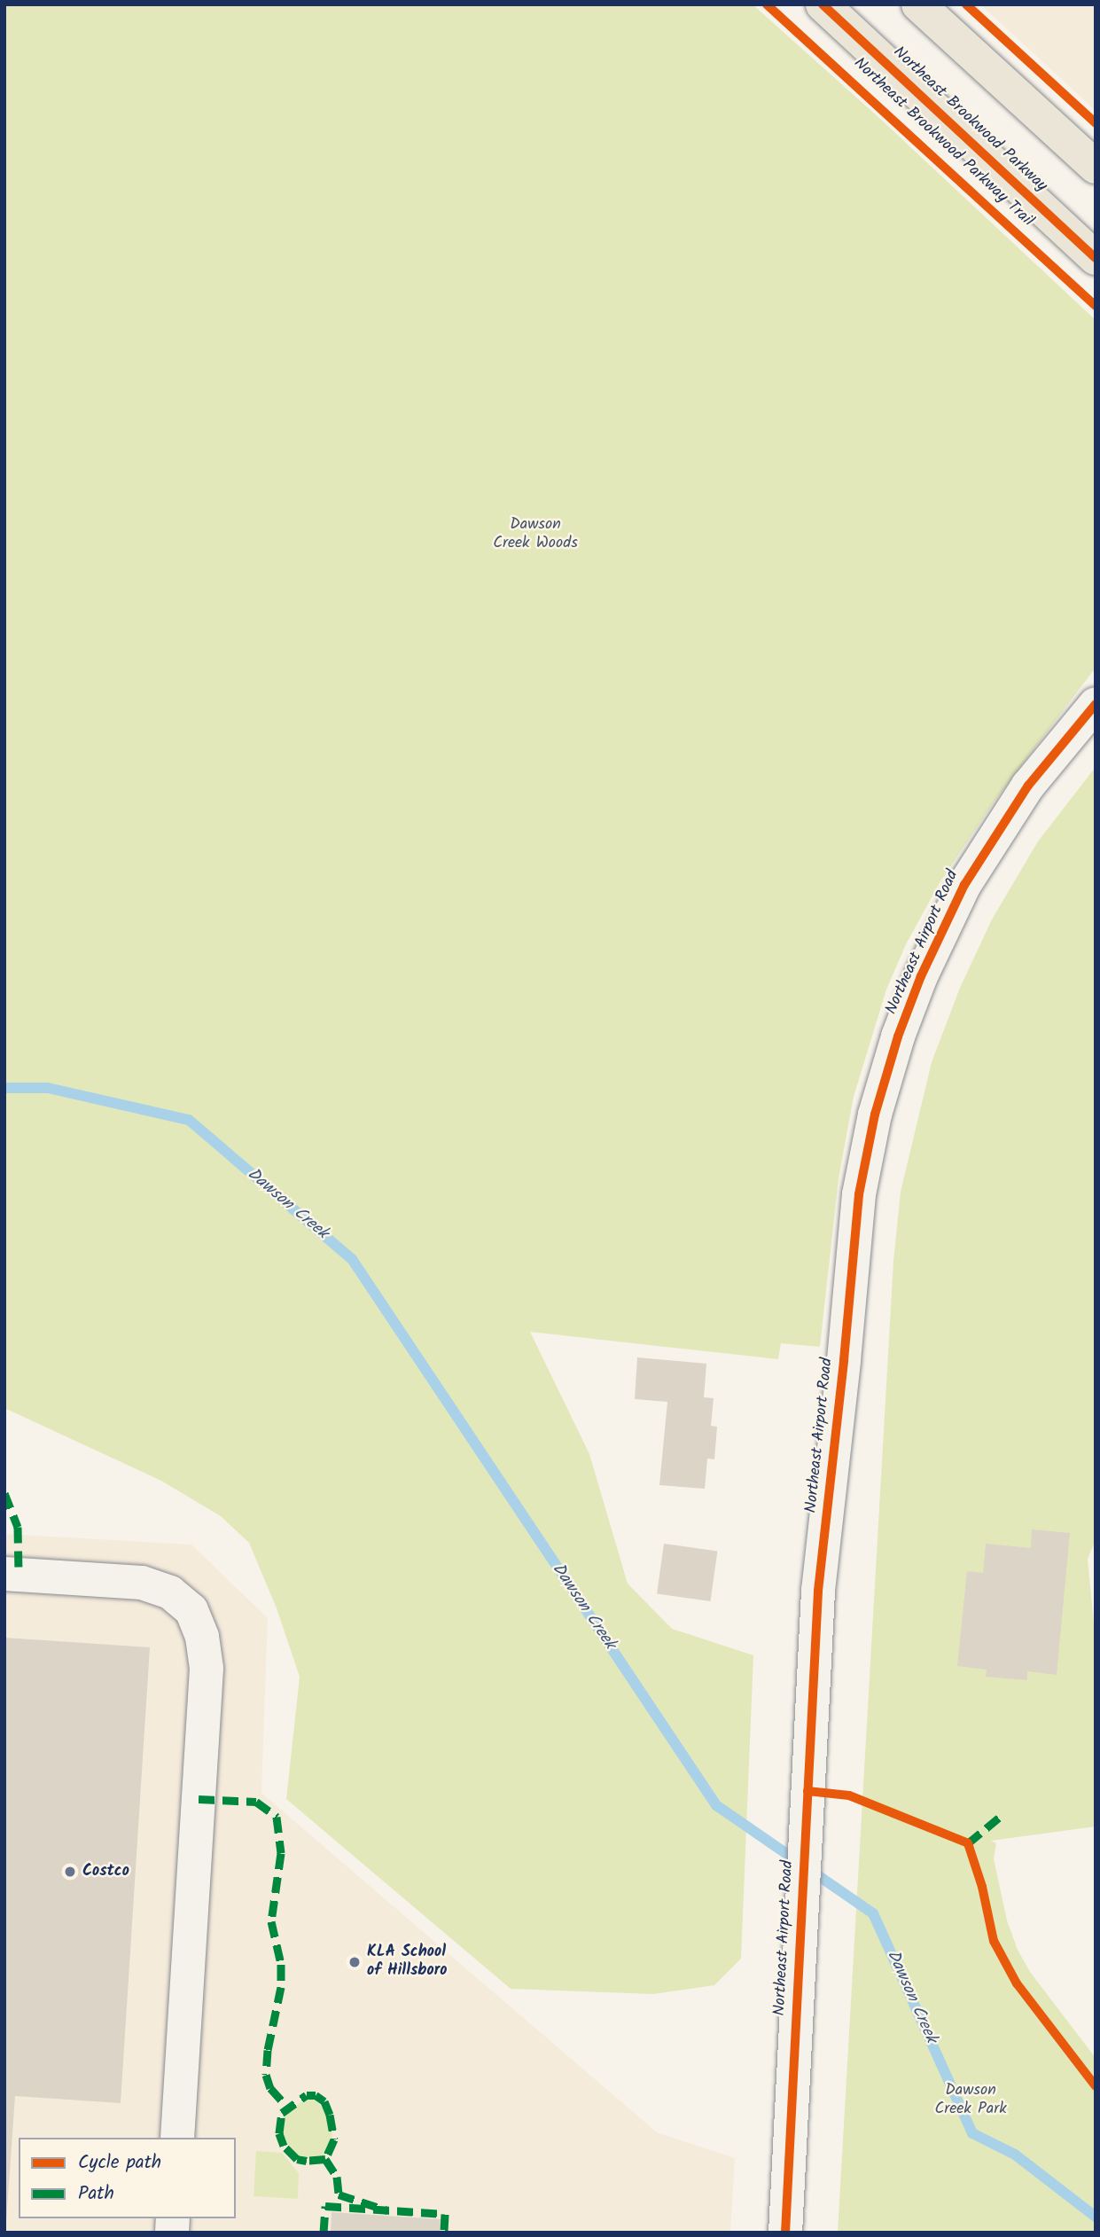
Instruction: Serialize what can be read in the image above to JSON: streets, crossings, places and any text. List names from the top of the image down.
{
  "streets": {
    "main road": ["Northeast Brookwood Parkway"],
    "street": ["Northeast Airport Road"],
    "cycle path": ["Northeast Brookwood Parkway Trail"]
  },
  "water": ["Dawson Creek"],
  "parks": ["Dawson Creek Woods", "Dawson Creek Park"],
  "places": ["Costco", "KLA School of Hillsboro"],
  "legend": ["Cycle path", "Path"]
}
